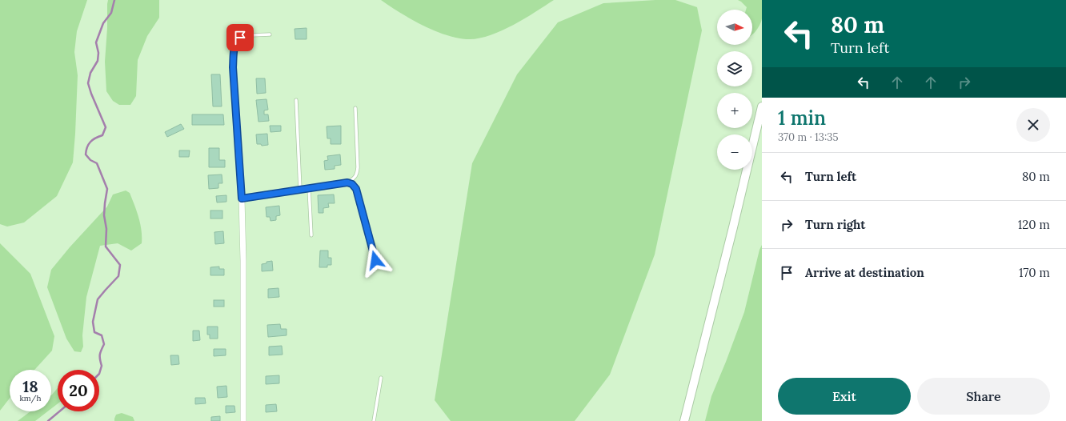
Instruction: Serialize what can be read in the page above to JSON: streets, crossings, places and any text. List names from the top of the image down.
{
  "north": "right",
  "page": {
    "turn": ["80 m", "Turn left"],
    "map_buttons": ["+", "−"],
    "heading": ["1 min", "370 m · 13:35"],
    "list": [
      {
        "name": "Turn left",
        "value": "80 m"
      },
      {
        "name": "Turn right",
        "value": "120 m"
      },
      {
        "name": "Arrive at destination",
        "value": "170 m"
      }
    ],
    "speed": "18 km/h",
    "limit": "20",
    "buttons": ["Exit", "Share"]
  }
}
